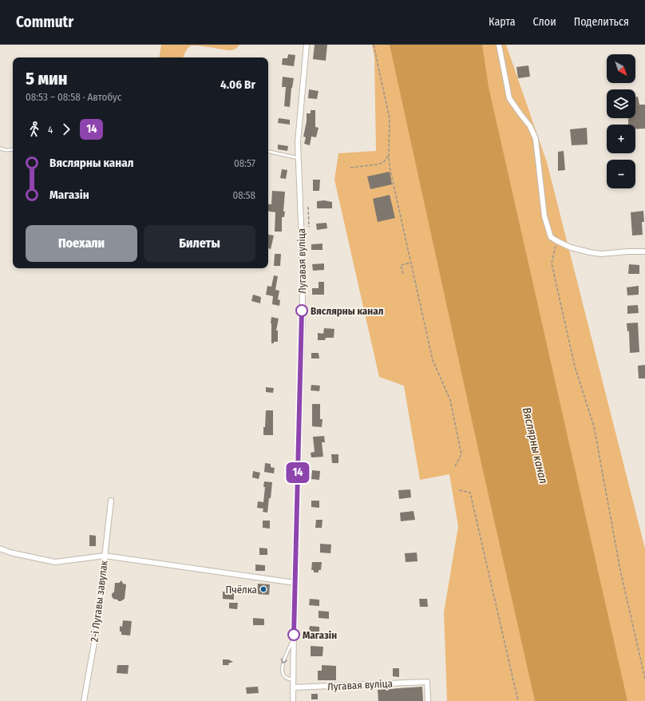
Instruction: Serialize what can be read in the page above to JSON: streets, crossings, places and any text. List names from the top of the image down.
{
  "streets": {
    "street": ["Лугавая вуліца", "2-і Лугавы завулак"]
  },
  "water": ["Вяслярны канал"],
  "places": ["Вяслярны канал", "Пчёлка", "Магазін"],
  "lines": ["bus line 14"],
  "north": "bottom right",
  "page": {
    "header": "Commutr",
    "nav": ["Карта", "Слои", "Поделиться"],
    "on_map": "14",
    "map_buttons": ["+", "−"],
    "heading": ["5 мин", "08:53 – 08:58 · Автобус", "4.06 Br"],
    "legs": ["4", "14"],
    "list": [
      {
        "name": "Вяслярны канал",
        "value": "08:57"
      },
      {
        "name": "Магазін",
        "value": "08:58"
      }
    ],
    "buttons": ["Поехали", "Билеты"]
  }
}
